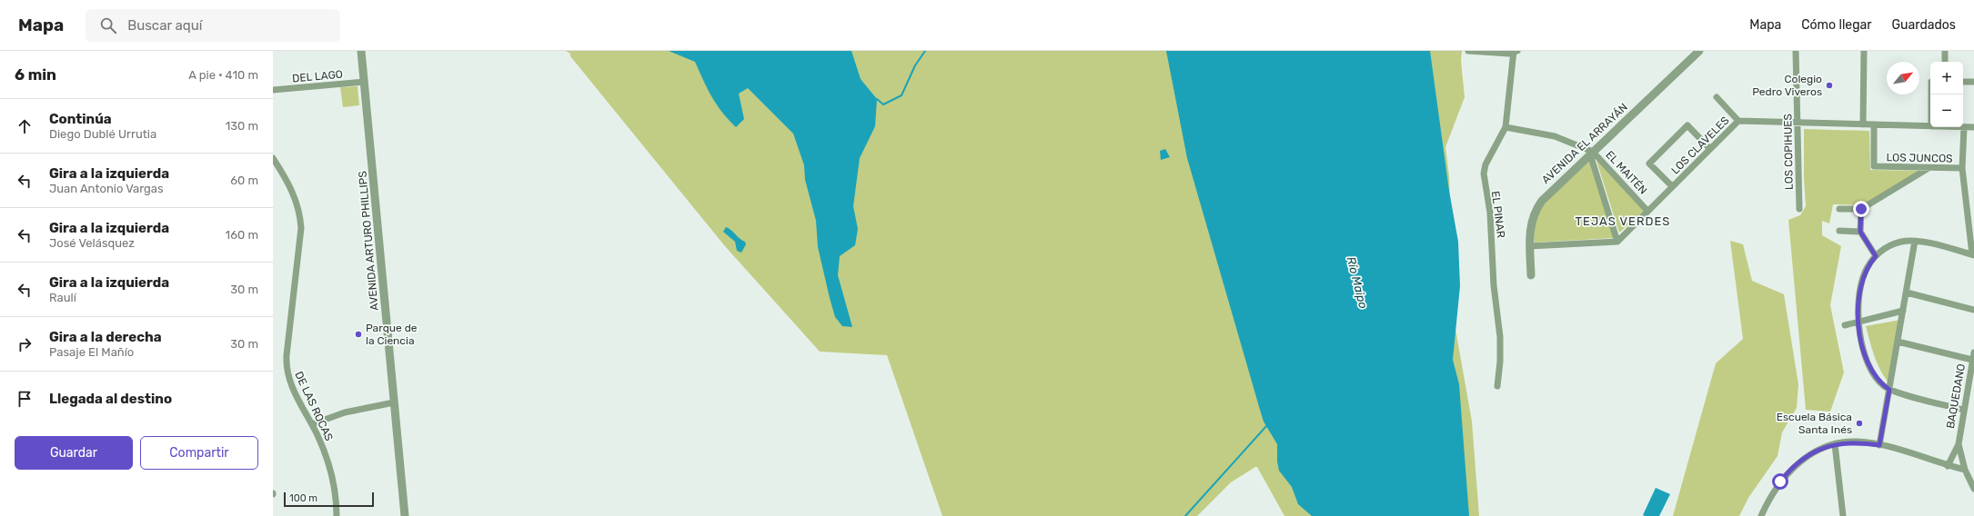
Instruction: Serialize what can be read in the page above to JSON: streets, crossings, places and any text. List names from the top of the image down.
{
  "streets": {
    "street": [
      "DEL LAGO",
      "AVENIDA EL ARRAYÁN",
      "LOS CLAVELES",
      "LOS COPIHUES",
      "LOS JUNCOS",
      "EL MAITÉN",
      "EL PINAR",
      "AVENIDA ARTURO PHILLIPS",
      "BAQUEDANO",
      "DE LAS ROCAS"
    ]
  },
  "crossings": [
    ["DEL LAGO", "AVENIDA ARTURO PHILLIPS"],
    ["AVENIDA EL ARRAYÁN", "EL MAITÉN"],
    ["LOS CLAVELES", "LOS COPIHUES"],
    ["LOS CLAVELES", "LOS JUNCOS"],
    ["LOS CLAVELES", "EL MAITÉN"],
    ["EL MAITÉN", "EL PINAR"]
  ],
  "districts": ["TEJAS VERDES"],
  "water": ["Río Maipo"],
  "places": ["Colegio Pedro Viveros", "Parque de la Ciencia", "Escuela Básica Santa Inés"],
  "scale_bar": "100 m",
  "north": "top right",
  "page": {
    "header": "Mapa",
    "search": "Buscar aquí",
    "nav": ["Mapa", "Cómo llegar", "Guardados"],
    "heading": ["6 min", "A pie · 410 m"],
    "map_buttons": ["+", "−"],
    "list": [
      ["Continúa", "Diego Dublé Urrutia", "130 m"],
      ["Gira a la izquierda", "Juan Antonio Vargas", "60 m"],
      ["Gira a la izquierda", "José Velásquez", "160 m"],
      ["Gira a la izquierda", "Raulí", "30 m"],
      ["Gira a la derecha", "Pasaje El Mañío", "30 m"],
      "Llegada al destino"
    ],
    "buttons": ["Guardar", "Compartir"],
    "scale": "100 m"
  }
}
